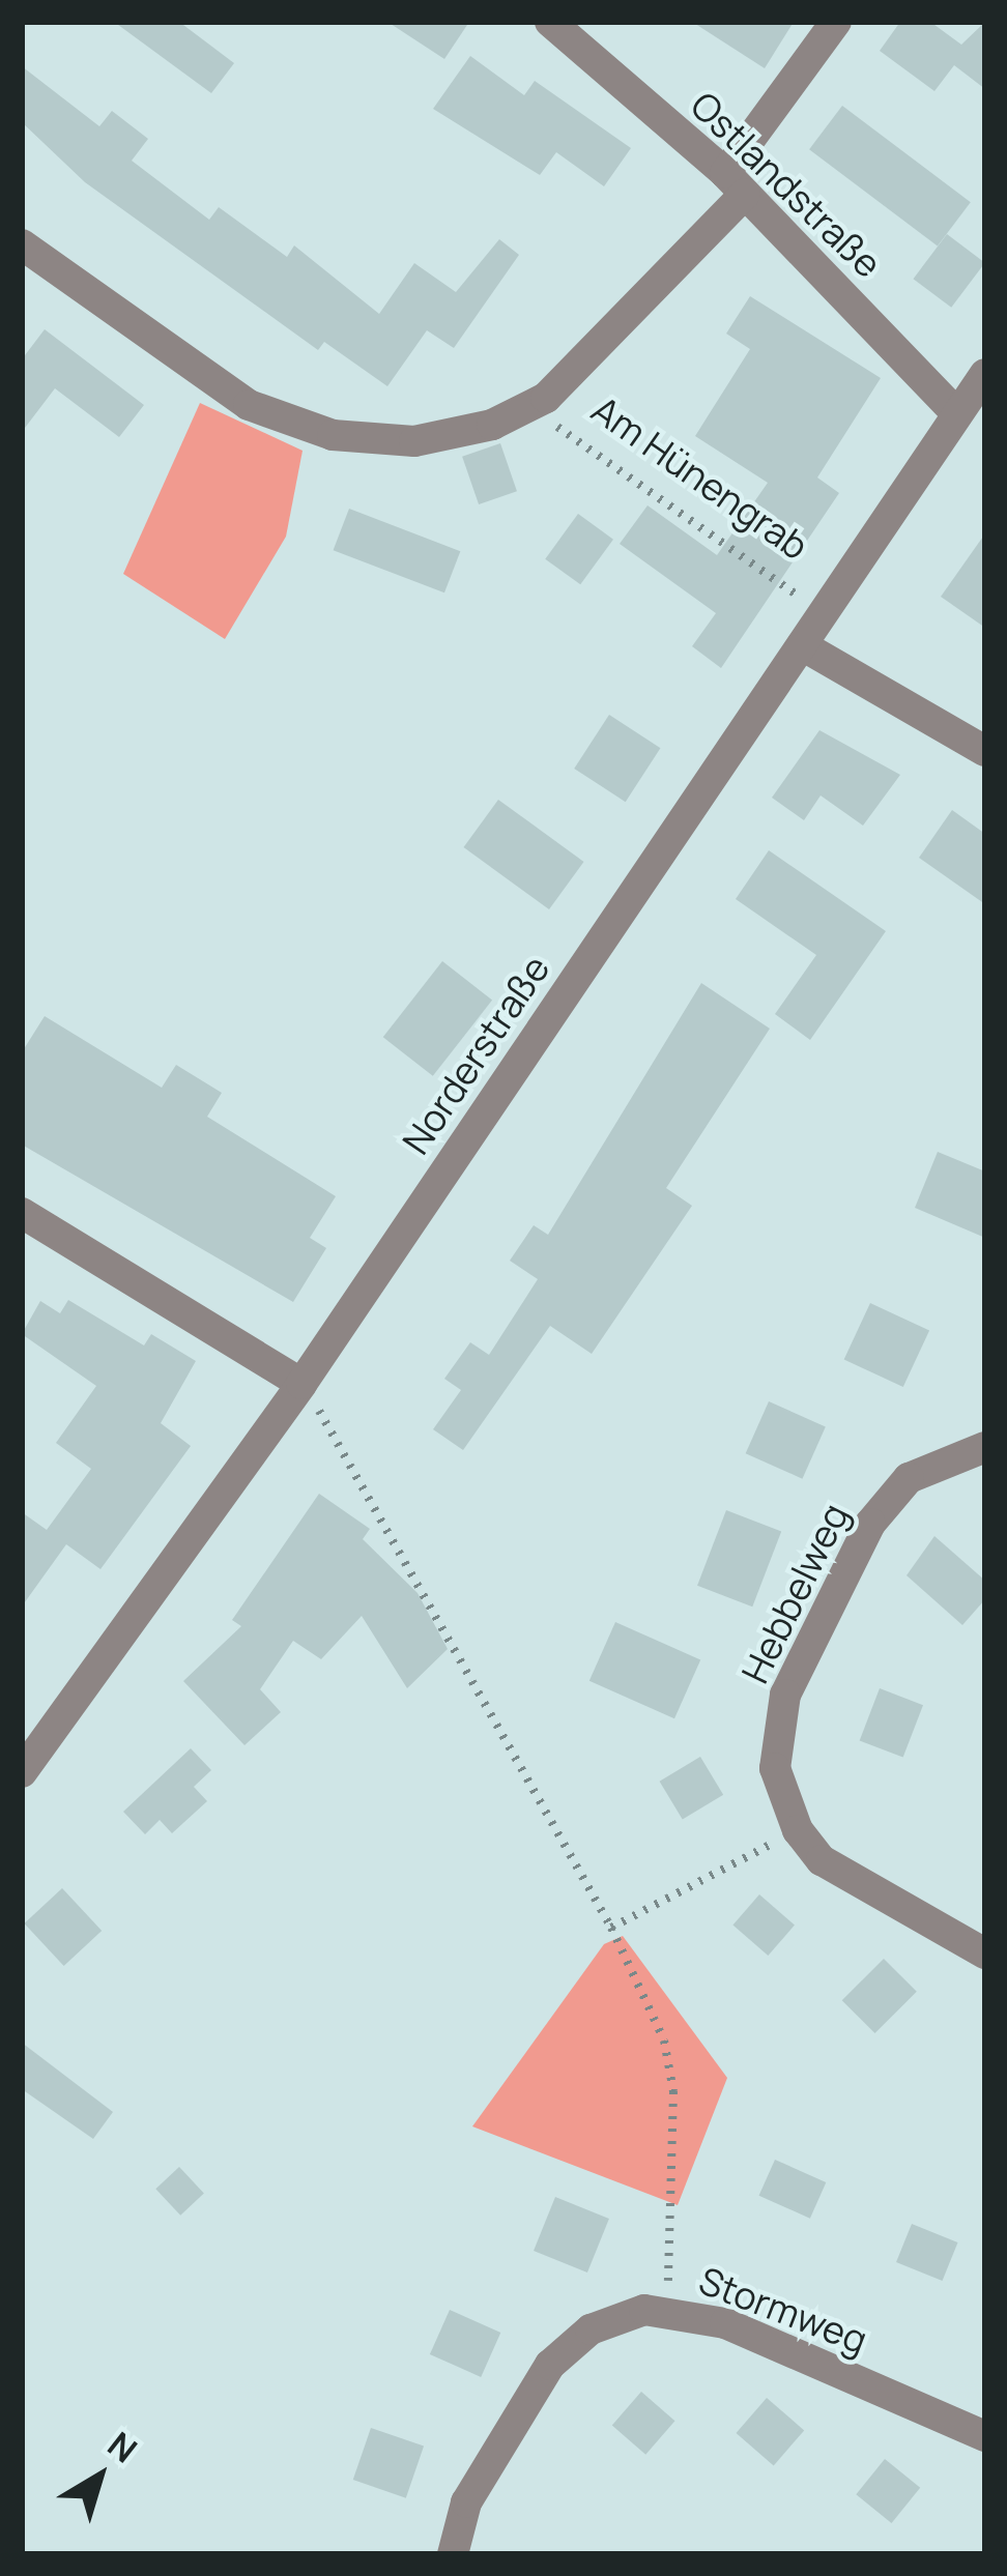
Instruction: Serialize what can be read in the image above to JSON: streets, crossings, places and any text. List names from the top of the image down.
{
  "streets": {
    "street": [
      "Ostlandstraße",
      "Am Hünengrab",
      "Norderstraße",
      "Hebbelweg",
      "Stormweg"
    ]
  },
  "crossings": [
    ["Ostlandstraße", "Am Hünengrab"],
    ["Ostlandstraße", "Norderstraße"],
    ["Am Hünengrab", "Norderstraße"]
  ],
  "north": "top right"
}
